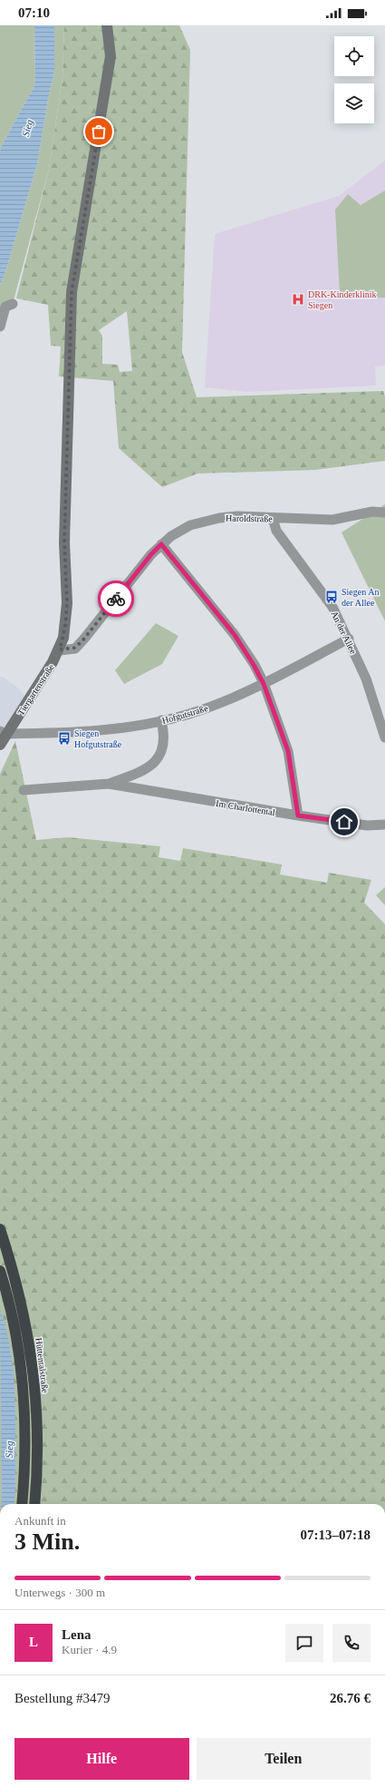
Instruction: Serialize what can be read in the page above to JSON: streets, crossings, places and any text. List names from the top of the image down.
{
  "streets": {
    "highway": ["Hüttentalstraße"],
    "street": [
      "Haroldstraße",
      "An der Allee",
      "Tiergartenstraße",
      "Hofgutstraße",
      "Im Charlottental"
    ]
  },
  "crossings": [
    ["Haroldstraße", "An der Allee"],
    ["Haroldstraße", "Tiergartenstraße"],
    ["An der Allee", "Hofgutstraße"],
    ["Tiergartenstraße", "Hofgutstraße"],
    ["Hofgutstraße", "Im Charlottental"]
  ],
  "water": ["Sieg"],
  "places": {
    "hospital": ["DRK-Kinderklinik Siegen"],
    "bus stop": ["Siegen An der Allee", "Siegen Hofgutstraße"]
  },
  "page": {
    "status": "07:10",
    "heading": ["3 Min.", "Ankunft in", "07:13–07:18"],
    "panel": [
      "Lena",
      "Kurier · 4.9",
      "Bestellung #3479",
      "26.76 €"
    ],
    "bar": "Unterwegs · 300 m",
    "round": "L",
    "buttons": ["Hilfe", "Teilen"]
  }
}
